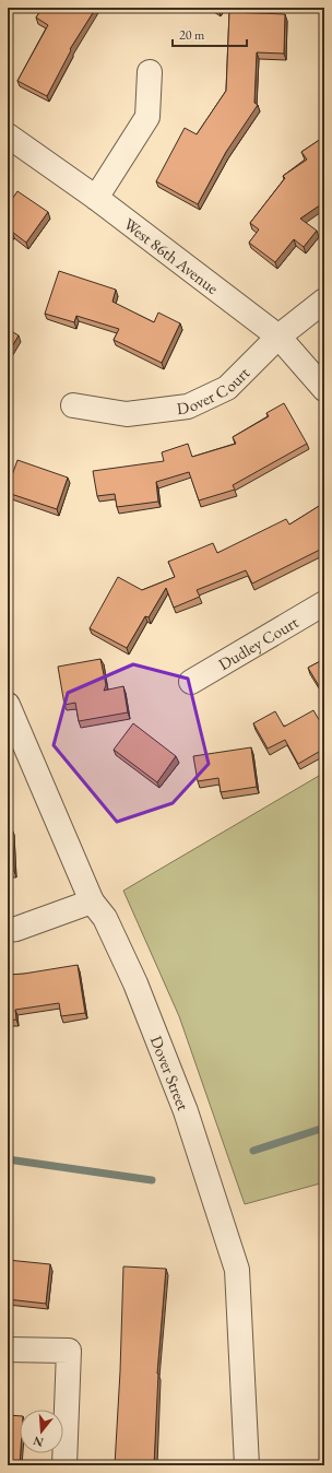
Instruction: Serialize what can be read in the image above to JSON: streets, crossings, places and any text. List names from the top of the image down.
{
  "streets": {
    "street": [
      "West 86th Avenue",
      "Dover Court",
      "Dudley Court",
      "Dover Street"
    ]
  },
  "crossings": [
    ["West 86th Avenue", "Dover Court"]
  ],
  "scale_bar": "20 m",
  "north": "bottom"
}
